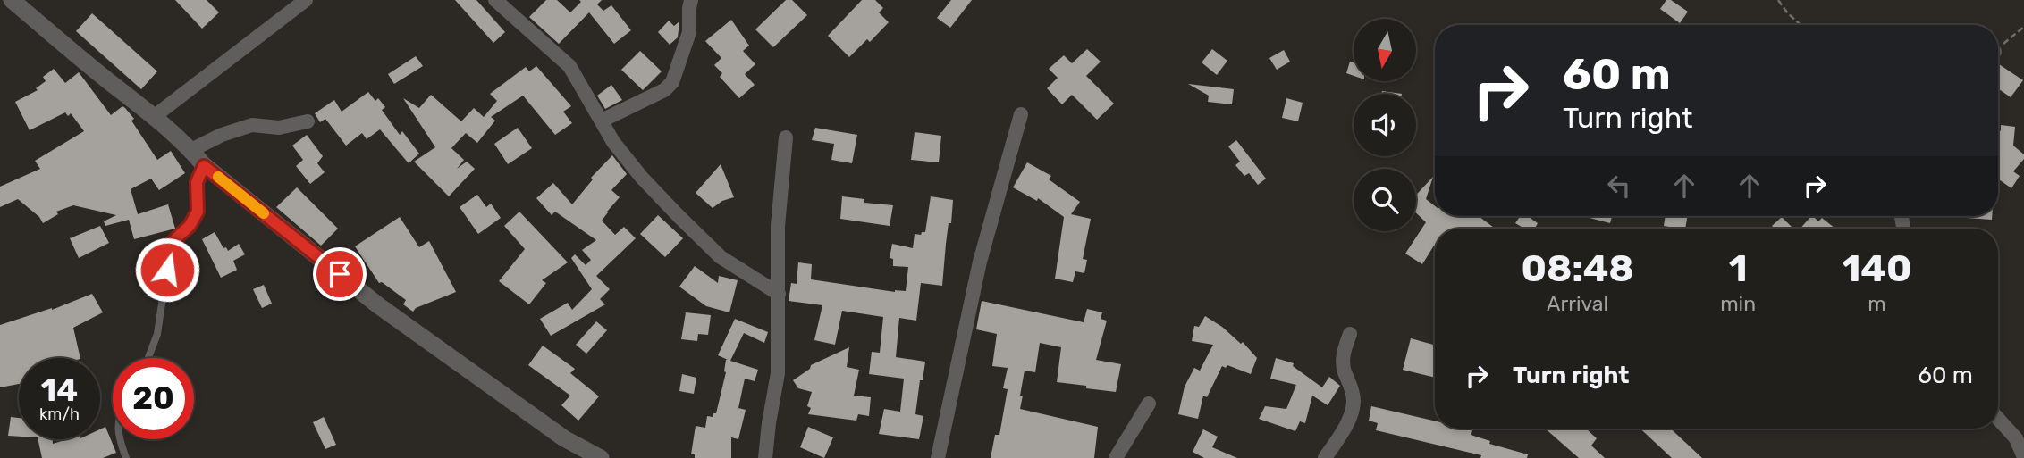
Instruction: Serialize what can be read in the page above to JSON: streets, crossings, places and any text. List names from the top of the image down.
{
  "north": "bottom",
  "page": {
    "turn": ["60 m", "Turn right"],
    "eta": [
      "08:48",
      "Arrival",
      "1",
      "min",
      "140",
      "m"
    ],
    "list": [
      {
        "name": "Turn right",
        "value": "60 m"
      }
    ],
    "speed": "14 km/h",
    "limit": "20"
  }
}
